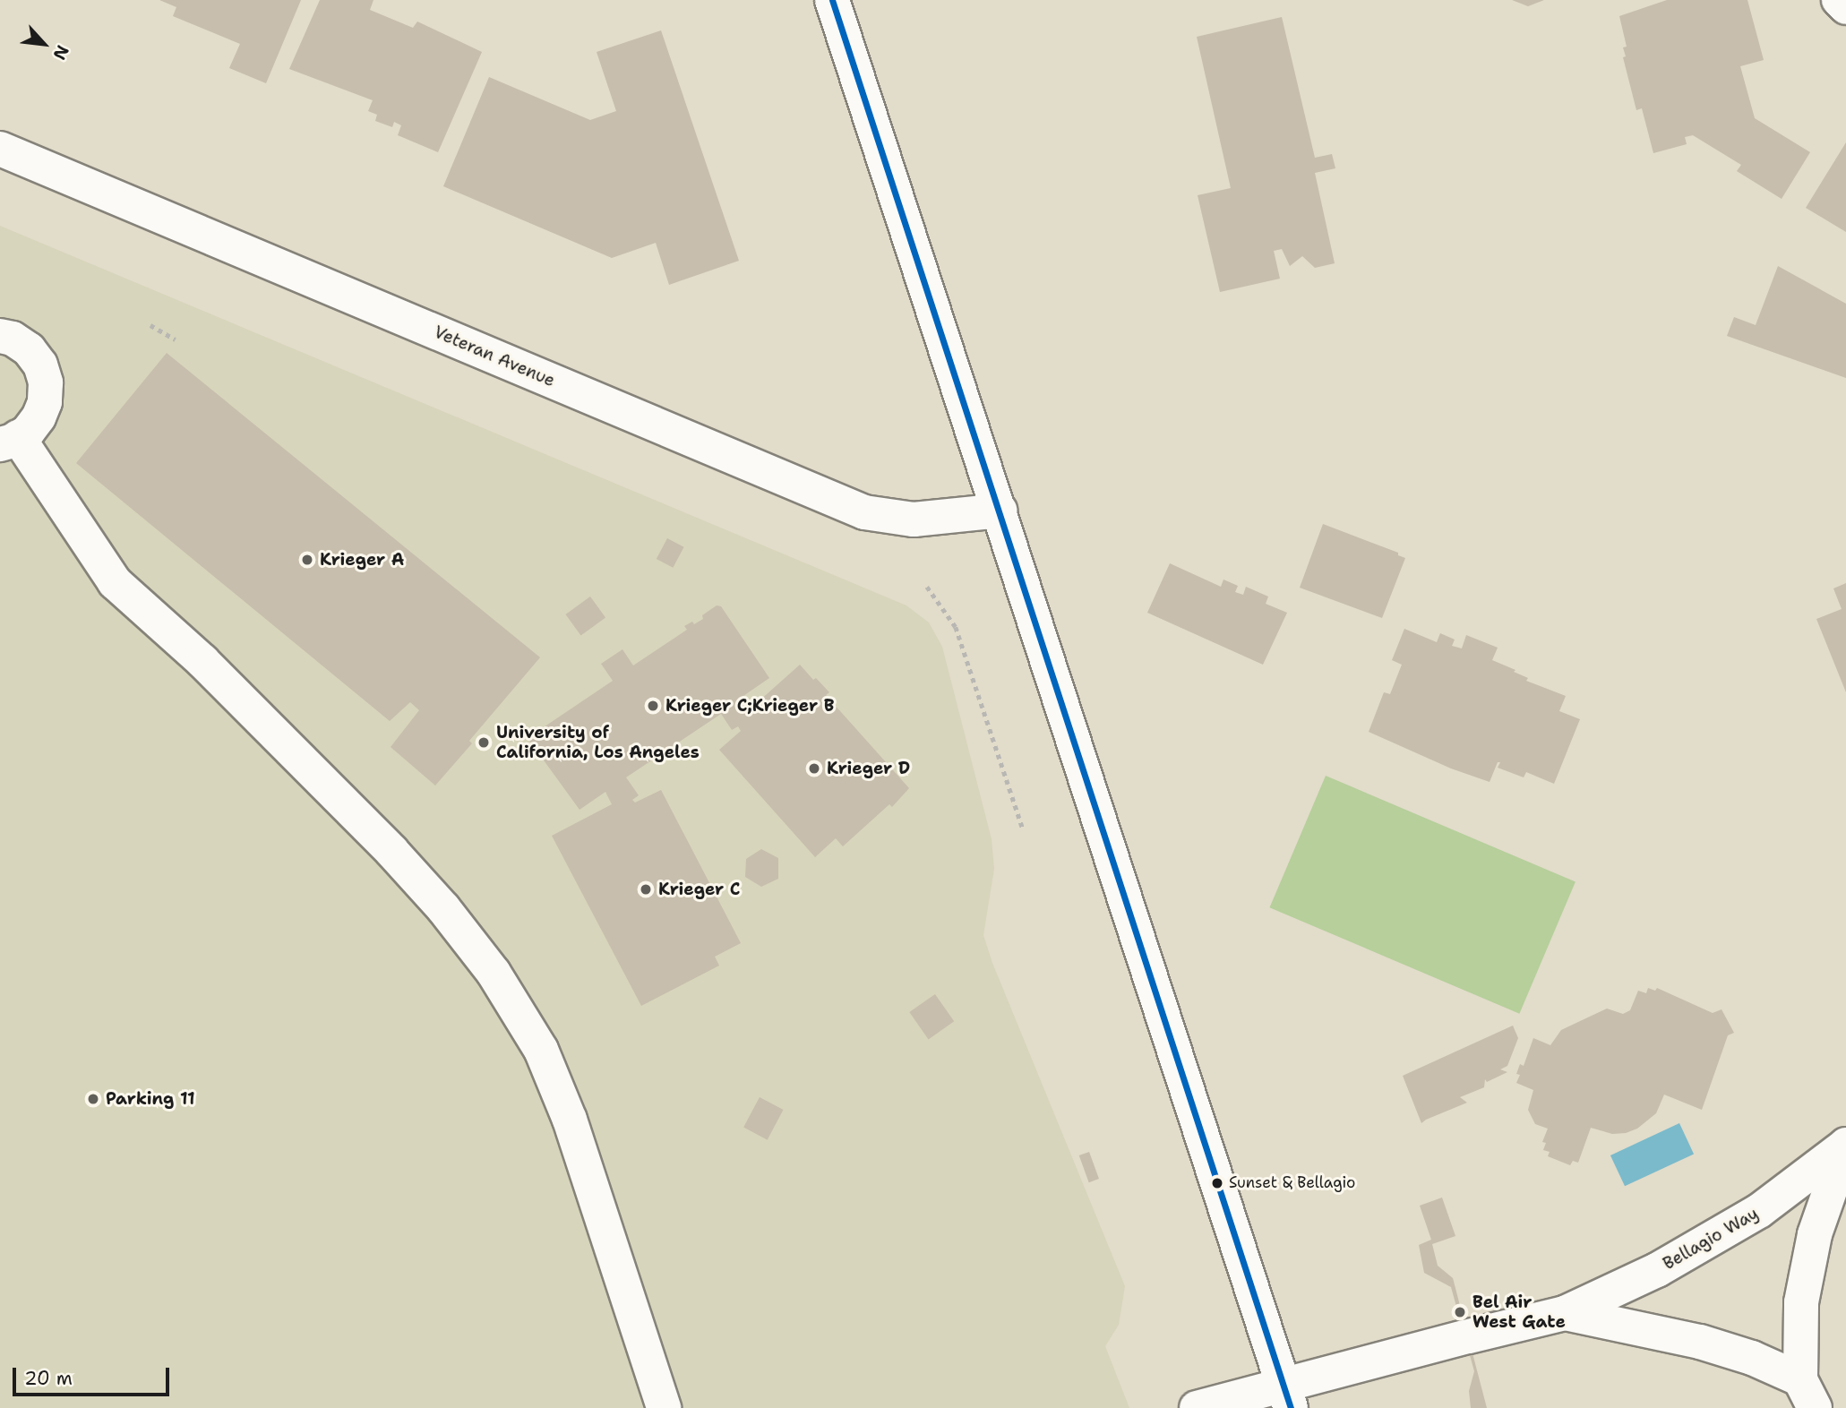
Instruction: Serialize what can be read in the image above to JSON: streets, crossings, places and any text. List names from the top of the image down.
{
  "streets": {
    "street": ["Veteran Avenue", "Bellagio Way"]
  },
  "places": [
    "Krieger A",
    "Krieger C;Krieger B",
    "University of California, Los Angeles",
    "Krieger D",
    "Krieger C",
    "Parking 11",
    "Sunset & Bellagio",
    "Bel Air West Gate"
  ],
  "scale_bar": "20 m",
  "north": "bottom right"
}
